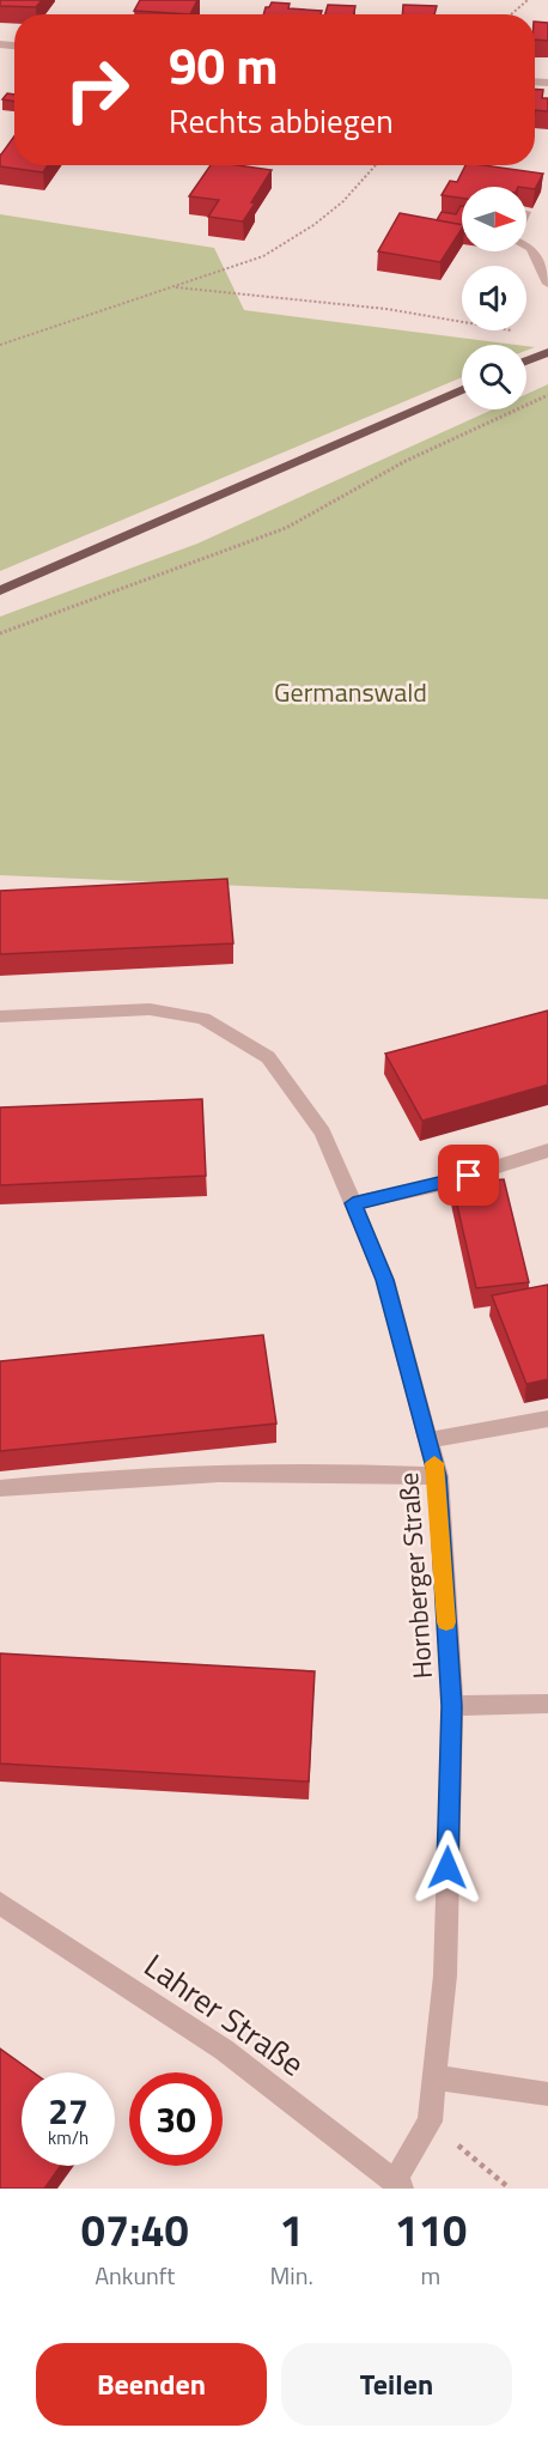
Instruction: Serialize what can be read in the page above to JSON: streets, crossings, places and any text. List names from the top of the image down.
{
  "streets": {
    "street": ["Hornberger Straße", "Lahrer Straße"]
  },
  "crossings": [
    ["Hornberger Straße", "Lahrer Straße"]
  ],
  "parks": ["Germanswald"],
  "north": "right",
  "page": {
    "turn": ["90 m", "Rechts abbiegen"],
    "speed": "27 km/h",
    "limit": "30",
    "eta": [
      "07:40",
      "Ankunft",
      "1",
      "Min.",
      "110",
      "m"
    ],
    "buttons": ["Beenden", "Teilen"]
  }
}
